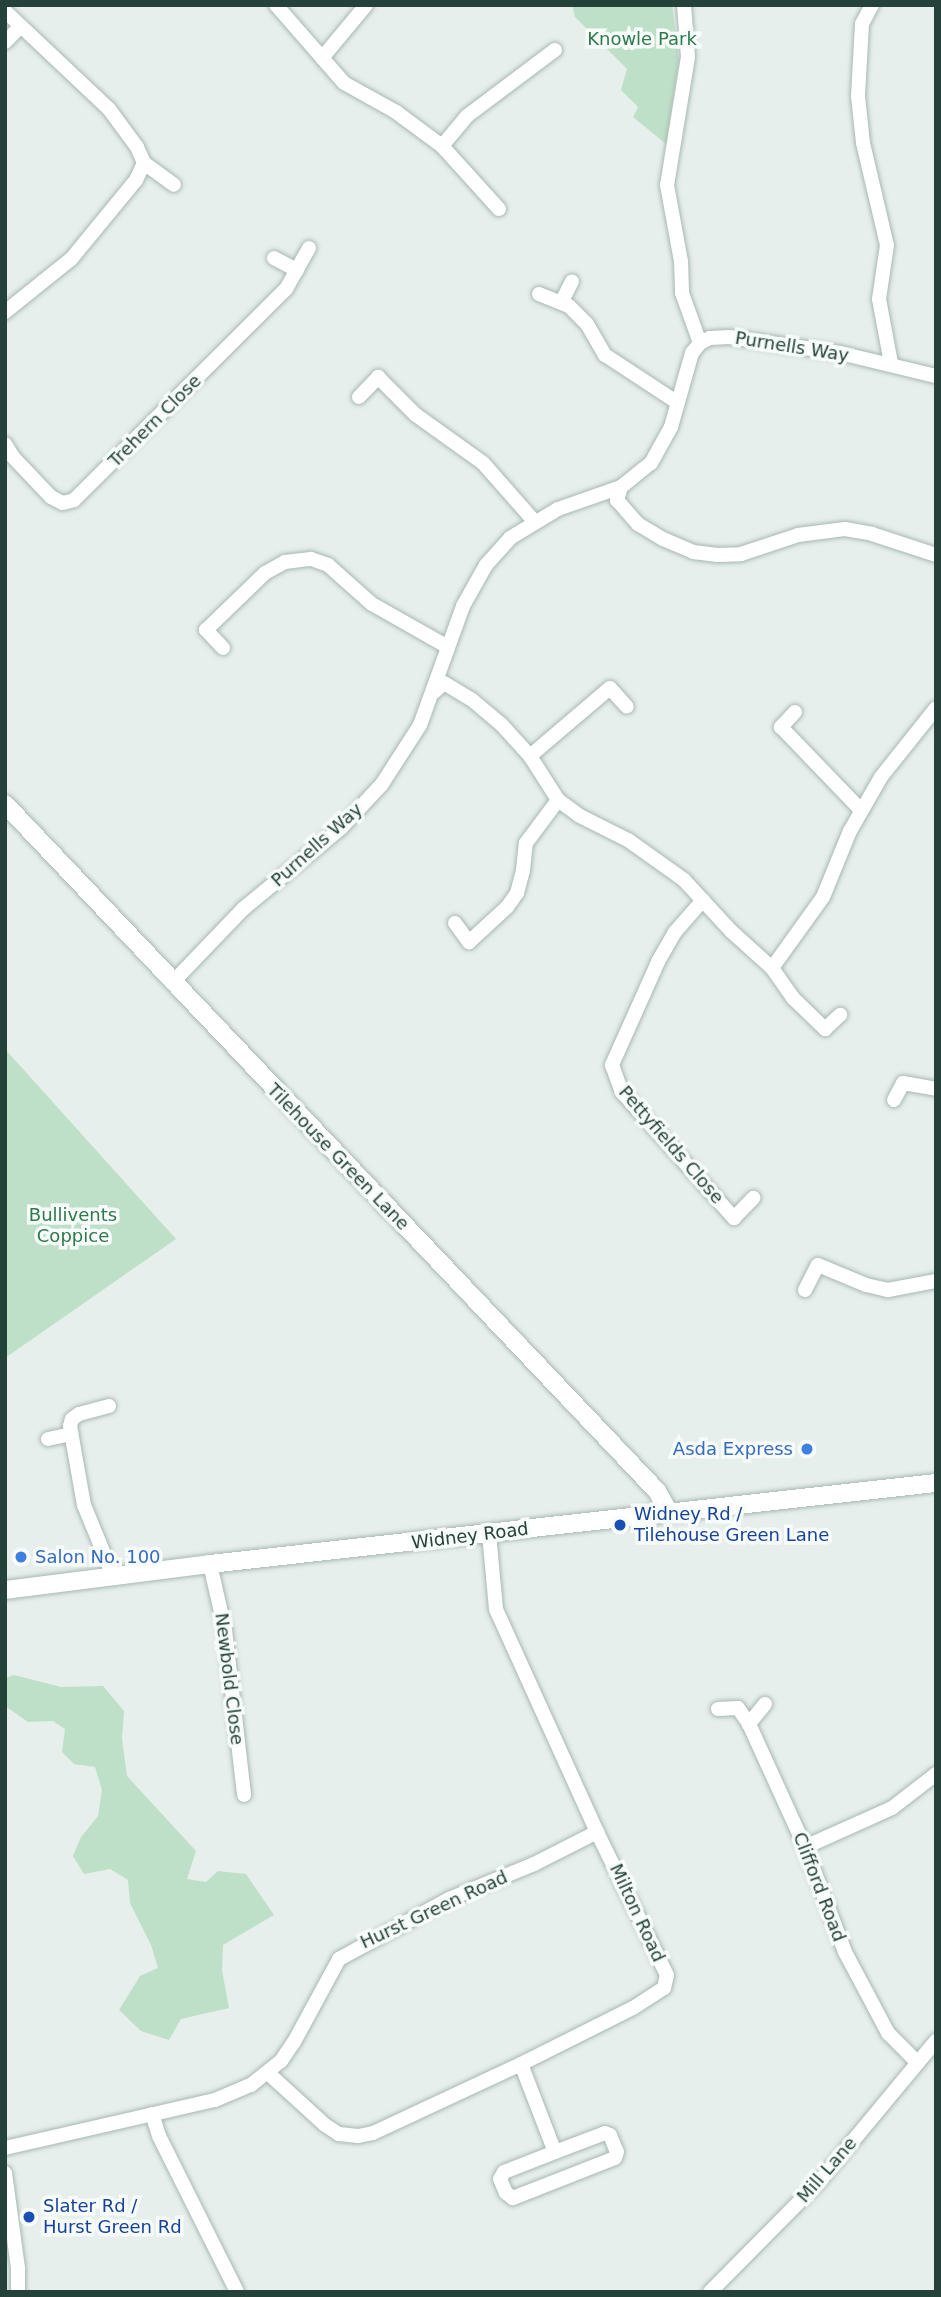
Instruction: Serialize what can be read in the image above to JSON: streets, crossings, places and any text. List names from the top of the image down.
{
  "streets": {
    "street": [
      "Purnells Way",
      "Trehern Close",
      "Pettyfields Close",
      "Tilehouse Green Lane",
      "Widney Road",
      "Newbold Close",
      "Clifford Road",
      "Hurst Green Road",
      "Milton Road",
      "Mill Lane"
    ]
  },
  "crossings": [
    ["Purnells Way", "Tilehouse Green Lane"],
    ["Tilehouse Green Lane", "Widney Road"],
    ["Widney Road", "Newbold Close"],
    ["Widney Road", "Milton Road"],
    ["Clifford Road", "Mill Lane"],
    ["Hurst Green Road", "Milton Road"]
  ],
  "parks": ["Knowle Park", "Bullivents Coppice"],
  "places": [
    "Asda Express",
    "Widney Rd / Tilehouse Green Lane",
    "Salon No. 100",
    "Slater Rd / Hurst Green Rd"
  ]
}
